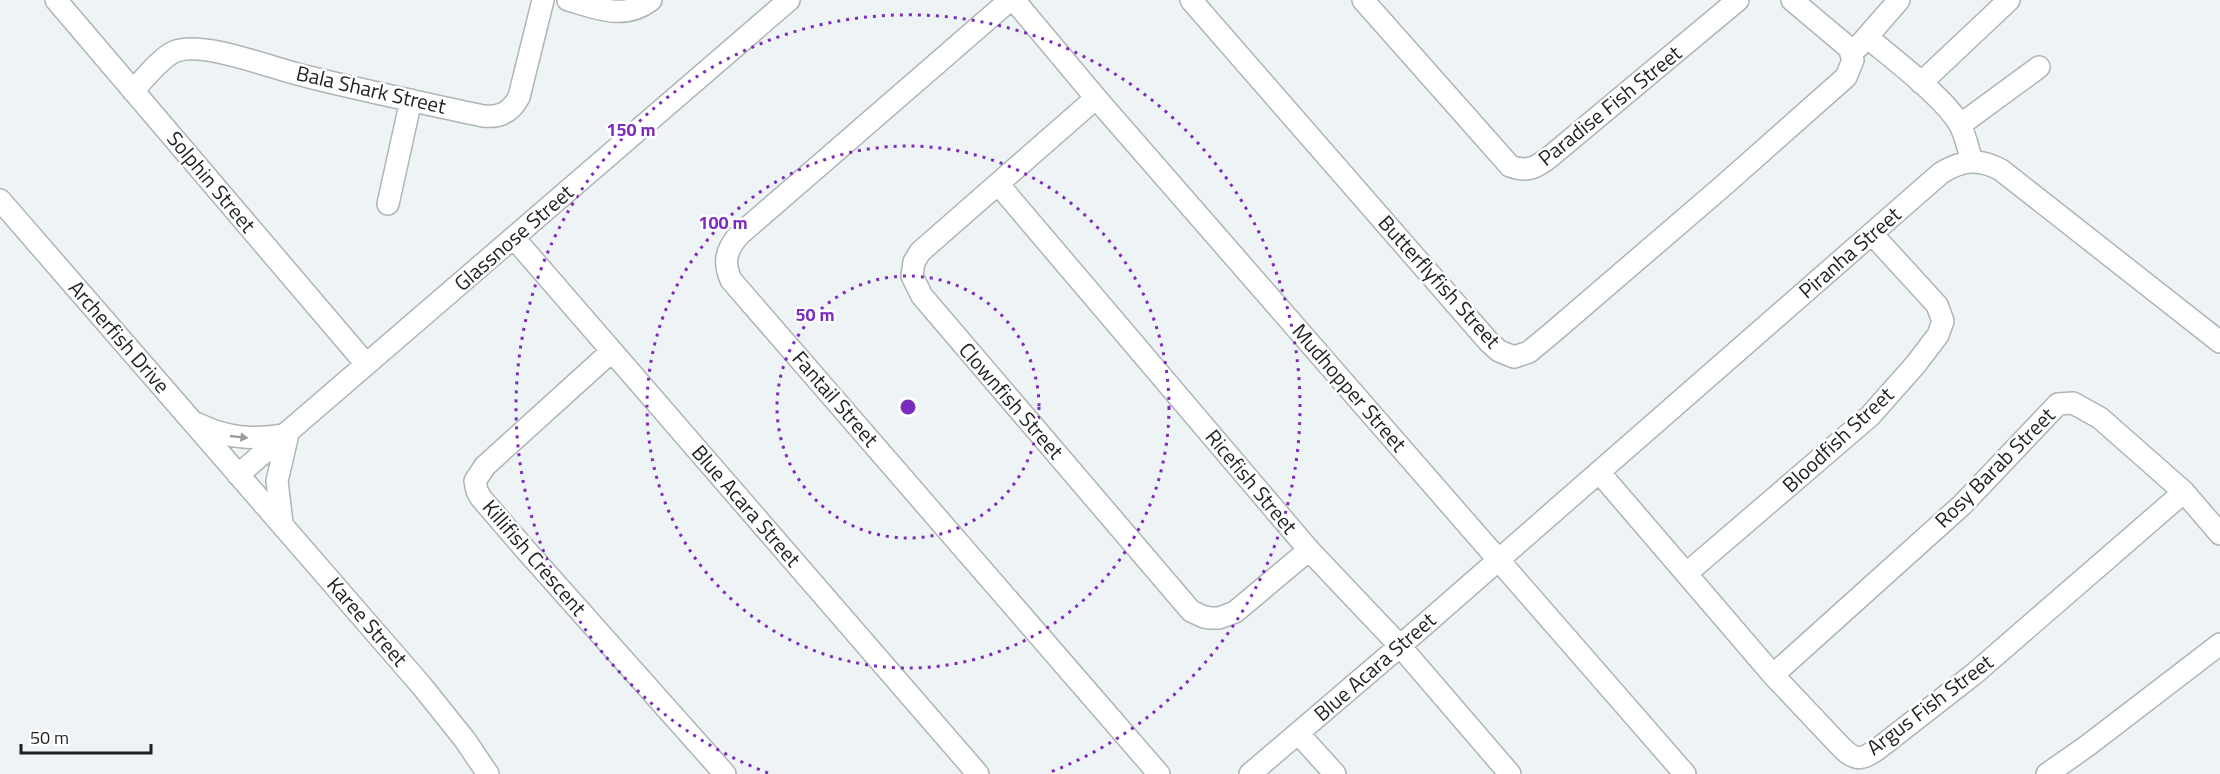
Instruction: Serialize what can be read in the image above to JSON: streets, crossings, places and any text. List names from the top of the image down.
{
  "streets": {
    "street": [
      "Bala Shark Street",
      "Paradise Fish Street",
      "Solphin Street",
      "Glassnose Street",
      "Piranha Street",
      "Butterflyfish Street",
      "Archerfish Drive",
      "Mudhopper Street",
      "Fantail Street",
      "Clownfish Street",
      "Bloodfish Street",
      "Rosy Barab Street",
      "Ricefish Street",
      "Blue Acara Street",
      "Killifish Crescent",
      "Karee Street",
      "Argus Fish Street"
    ]
  },
  "crossings": [
    ["Bala Shark Street", "Solphin Street"],
    ["Solphin Street", "Glassnose Street"],
    ["Glassnose Street", "Archerfish Drive"],
    ["Glassnose Street", "Blue Acara Street"],
    ["Glassnose Street", "Karee Street"],
    ["Piranha Street", "Mudhopper Street"],
    ["Piranha Street", "Bloodfish Street"],
    ["Piranha Street", "Blue Acara Street"],
    ["Piranha Street", "Argus Fish Street"],
    ["Archerfish Drive", "Karee Street"],
    ["Mudhopper Street", "Fantail Street"],
    ["Mudhopper Street", "Clownfish Street"],
    ["Mudhopper Street", "Blue Acara Street"],
    ["Clownfish Street", "Ricefish Street"],
    ["Bloodfish Street", "Argus Fish Street"],
    ["Rosy Barab Street", "Argus Fish Street"],
    ["Ricefish Street", "Blue Acara Street"],
    ["Blue Acara Street", "Killifish Crescent"]
  ],
  "scale_bar": "50 m",
  "rings": ["150 m", "100 m", "50 m"]
}
